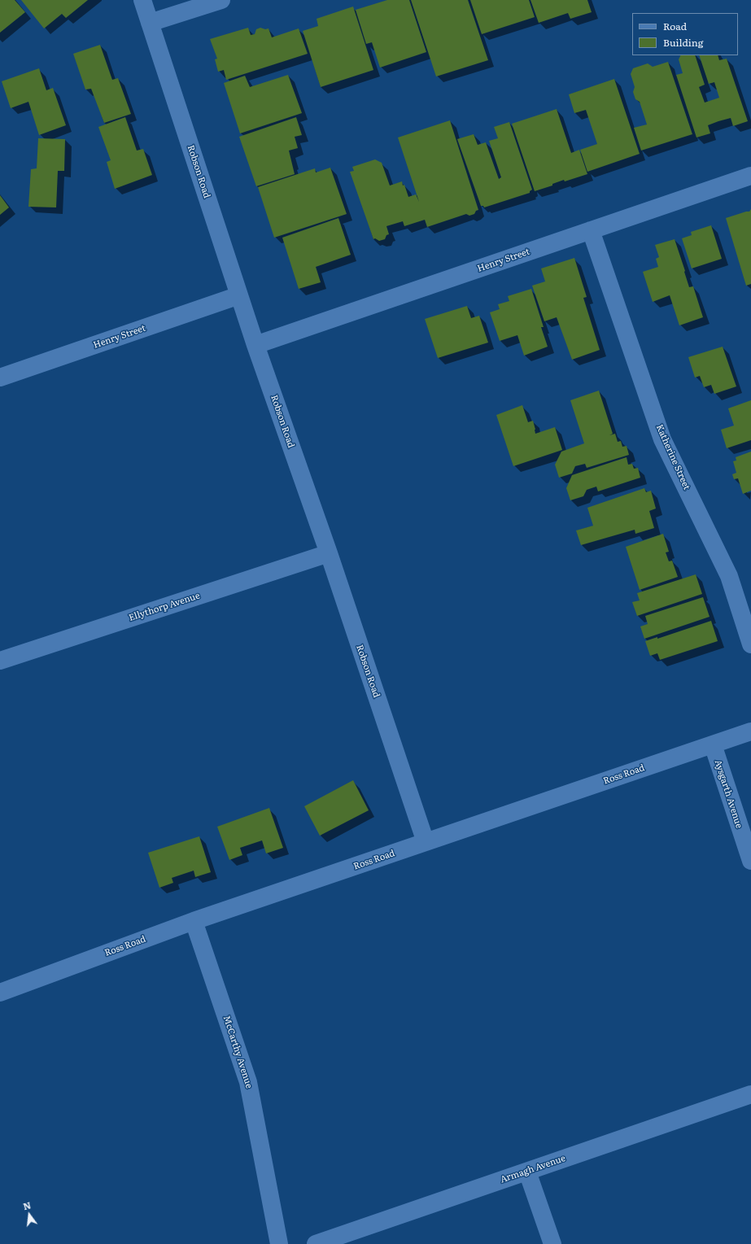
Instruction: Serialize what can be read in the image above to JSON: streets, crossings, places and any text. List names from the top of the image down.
{
  "streets": {
    "street": [
      "Robson Road",
      "Henry Street",
      "Katherine Street",
      "Ellythorp Avenue",
      "Ross Road",
      "Aysgarth Avenue",
      "McCarthy Avenue",
      "Armagh Avenue"
    ]
  },
  "crossings": [
    ["Robson Road", "Henry Street"],
    ["Robson Road", "Ellythorp Avenue"],
    ["Robson Road", "Ross Road"],
    ["Henry Street", "Katherine Street"],
    ["Ross Road", "Aysgarth Avenue"],
    ["Ross Road", "McCarthy Avenue"]
  ],
  "legend": ["Road", "Building"],
  "north": "top"
}
